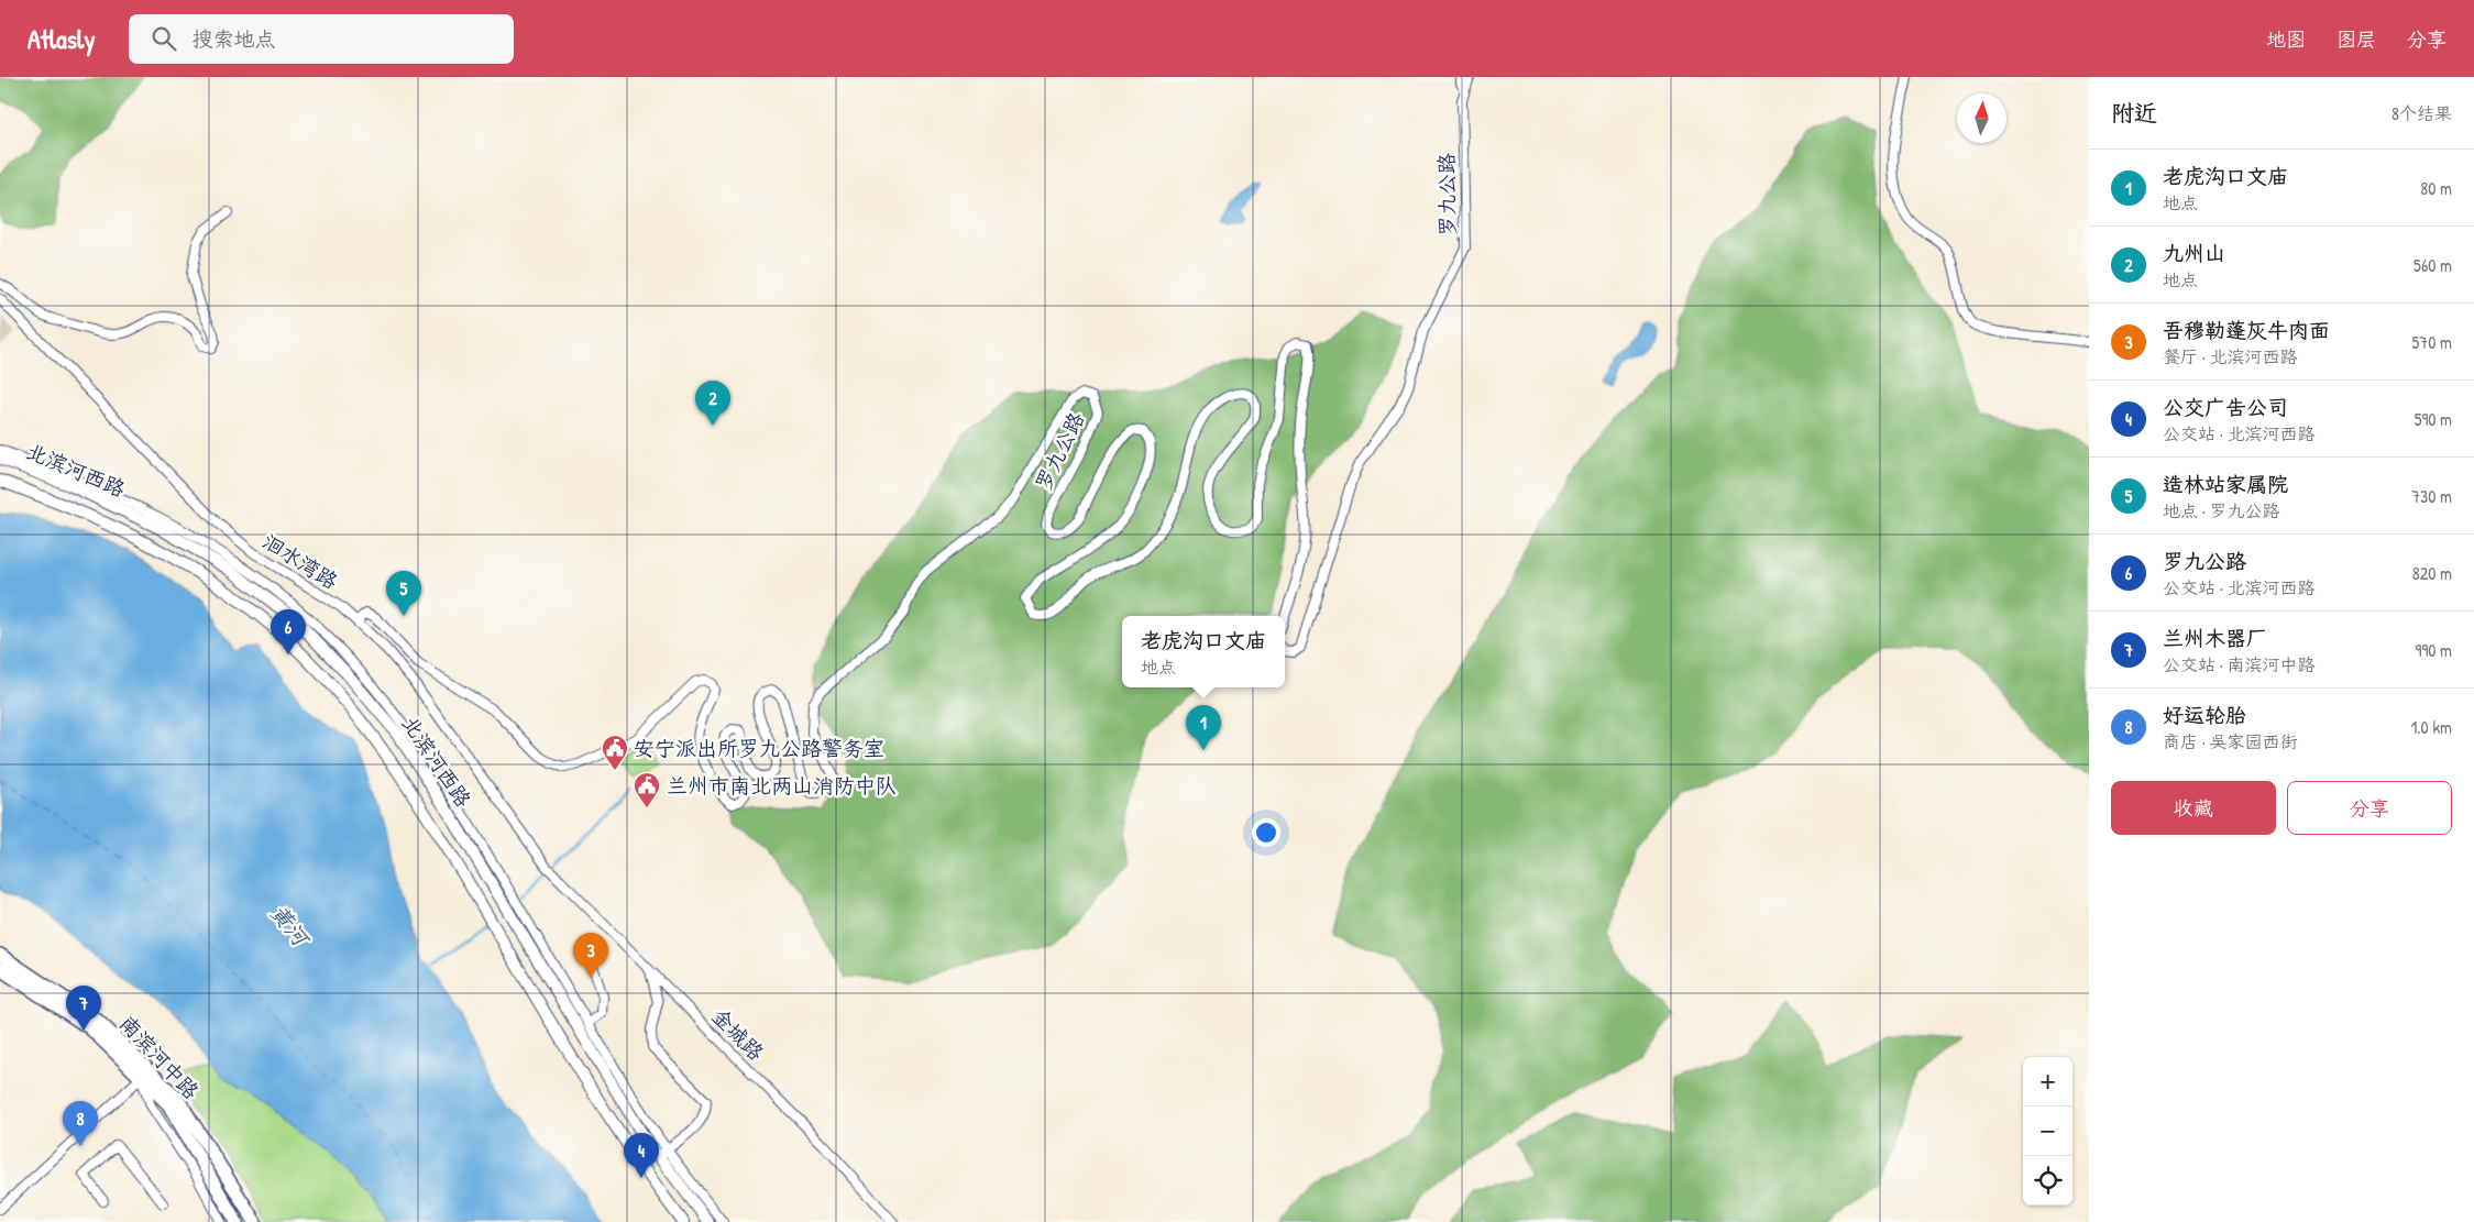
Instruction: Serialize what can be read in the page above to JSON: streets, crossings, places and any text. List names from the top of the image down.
{
  "streets": {
    "highway": ["南滨河中路"],
    "main road": ["北滨河西路"],
    "street": ["罗九公路", "洄水湾路", "金城路"]
  },
  "crossings": [
    ["罗九公路", "洄水湾路"],
    ["洄水湾路", "金城路"]
  ],
  "water": ["黄河"],
  "places": {
    "public building": ["安宁派出所罗九公路警务室", "兰州市南北两山消防中队"]
  },
  "north": "top",
  "page": {
    "header": "Atlasly",
    "search": "搜索地点",
    "nav": ["地图", "图层", "分享"],
    "heading": ["附近", "8个结果"],
    "list": [
      {
        "mark": "1",
        "name": "老虎沟口文庙",
        "note": "地点",
        "value": "80 m"
      },
      {
        "mark": "2",
        "name": "九州山",
        "note": "地点",
        "value": "560 m"
      },
      {
        "mark": "3",
        "name": "吾穆勒蓬灰牛肉面",
        "note": "餐厅 · 北滨河西路",
        "value": "570 m"
      },
      {
        "mark": "4",
        "name": "公交广告公司",
        "note": "公交站 · 北滨河西路",
        "value": "590 m"
      },
      {
        "mark": "5",
        "name": "造林站家属院",
        "note": "地点 · 罗九公路",
        "value": "730 m"
      },
      {
        "mark": "6",
        "name": "罗九公路",
        "note": "公交站 · 北滨河西路",
        "value": "820 m"
      },
      {
        "mark": "7",
        "name": "兰州木器厂",
        "note": "公交站 · 南滨河中路",
        "value": "990 m"
      },
      {
        "mark": "8",
        "name": "好运轮胎",
        "note": "商店 · 吴家园西街",
        "value": "1.0 km"
      }
    ],
    "pins": [
      "2",
      "5",
      "6",
      "1",
      "3",
      "7",
      "8",
      "4"
    ],
    "popup": ["老虎沟口文庙", "地点"],
    "buttons": ["收藏", "分享"],
    "map_buttons": ["+", "−"]
  }
}
